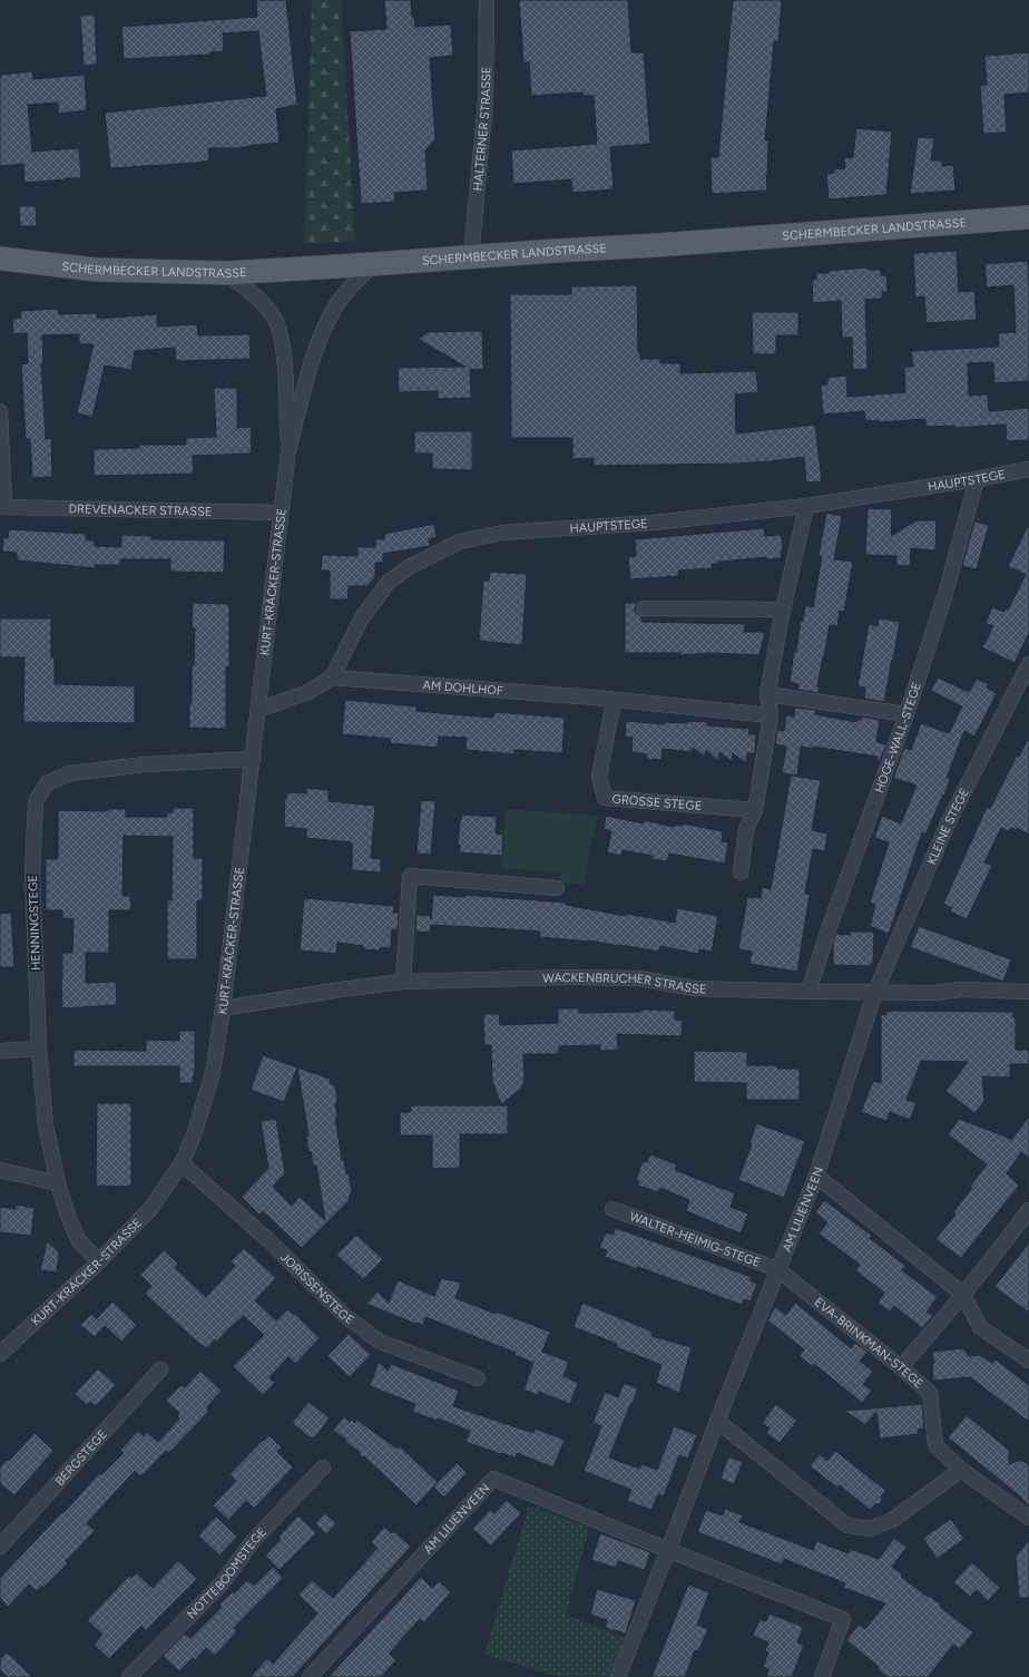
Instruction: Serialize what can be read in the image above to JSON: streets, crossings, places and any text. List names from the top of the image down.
{
  "streets": {
    "main road": ["SCHERMBECKER LANDSTRASSE"],
    "street": [
      "HALTERNER STRASSE",
      "HAUPTSTEGE",
      "DREVENACKER STRASSE",
      "KURT-KRÄCKER-STRASSE",
      "AM DOHLHOF",
      "HOGE-WALL-STEGE",
      "GROSSE STEGE",
      "KLEINE STEGE",
      "HENNINGSTEGE",
      "WACKENBRUCHER STRASSE",
      "AM LILIENVEEN",
      "WALTER-HEIMIG-STEGE",
      "JORISSENSTEGE",
      "EVA-BRINKMAN-STEGE",
      "BERGSTEGE",
      "NOTTEBOOMSTEGE"
    ]
  },
  "crossings": [
    ["HALTERNER STRASSE", "SCHERMBECKER LANDSTRASSE"],
    ["SCHERMBECKER LANDSTRASSE", "KURT-KRÄCKER-STRASSE"],
    ["HAUPTSTEGE", "AM DOHLHOF"],
    ["HAUPTSTEGE", "HOGE-WALL-STEGE"],
    ["DREVENACKER STRASSE", "KURT-KRÄCKER-STRASSE"],
    ["KURT-KRÄCKER-STRASSE", "HENNINGSTEGE"],
    ["KURT-KRÄCKER-STRASSE", "WACKENBRUCHER STRASSE"],
    ["KURT-KRÄCKER-STRASSE", "JORISSENSTEGE"],
    ["AM DOHLHOF", "GROSSE STEGE"],
    ["HOGE-WALL-STEGE", "WACKENBRUCHER STRASSE"],
    ["KLEINE STEGE", "WACKENBRUCHER STRASSE"],
    ["KLEINE STEGE", "AM LILIENVEEN"],
    ["WACKENBRUCHER STRASSE", "AM LILIENVEEN"],
    ["AM LILIENVEEN", "WALTER-HEIMIG-STEGE"],
    ["AM LILIENVEEN", "EVA-BRINKMAN-STEGE"],
    ["WALTER-HEIMIG-STEGE", "EVA-BRINKMAN-STEGE"]
  ]
}
